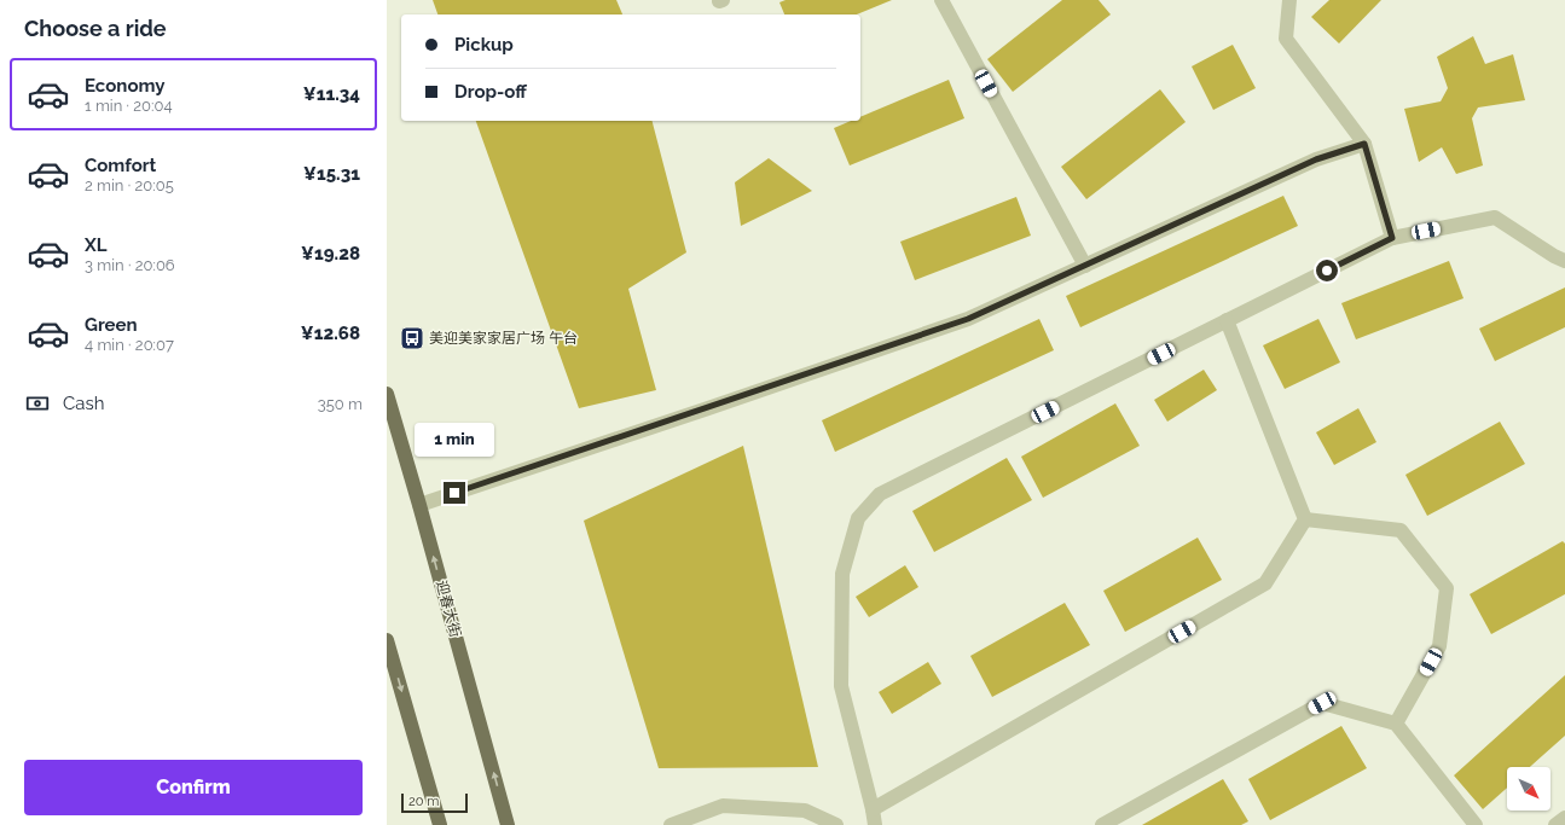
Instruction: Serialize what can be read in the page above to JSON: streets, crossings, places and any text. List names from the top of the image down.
{
  "streets": {
    "main road": ["迎春大街"]
  },
  "places": {
    "bus stop": ["美迎美家家居广场 午台"]
  },
  "scale_bar": "20 m",
  "north": "bottom right",
  "page": {
    "heading": "Choose a ride",
    "banner": ["Pickup", "Drop-off"],
    "list": [
      {
        "name": "Economy",
        "note": "1 min · 20:04",
        "value": "¥11.34"
      },
      {
        "name": "Comfort",
        "note": "2 min · 20:05",
        "value": "¥15.31"
      },
      {
        "name": "XL",
        "note": "3 min · 20:06",
        "value": "¥19.28"
      },
      {
        "name": "Green",
        "note": "4 min · 20:07",
        "value": "¥12.68"
      }
    ],
    "pay": ["Cash", "350 m"],
    "bubble": "1 min",
    "buttons": "Confirm",
    "scale": "20 m"
  }
}
